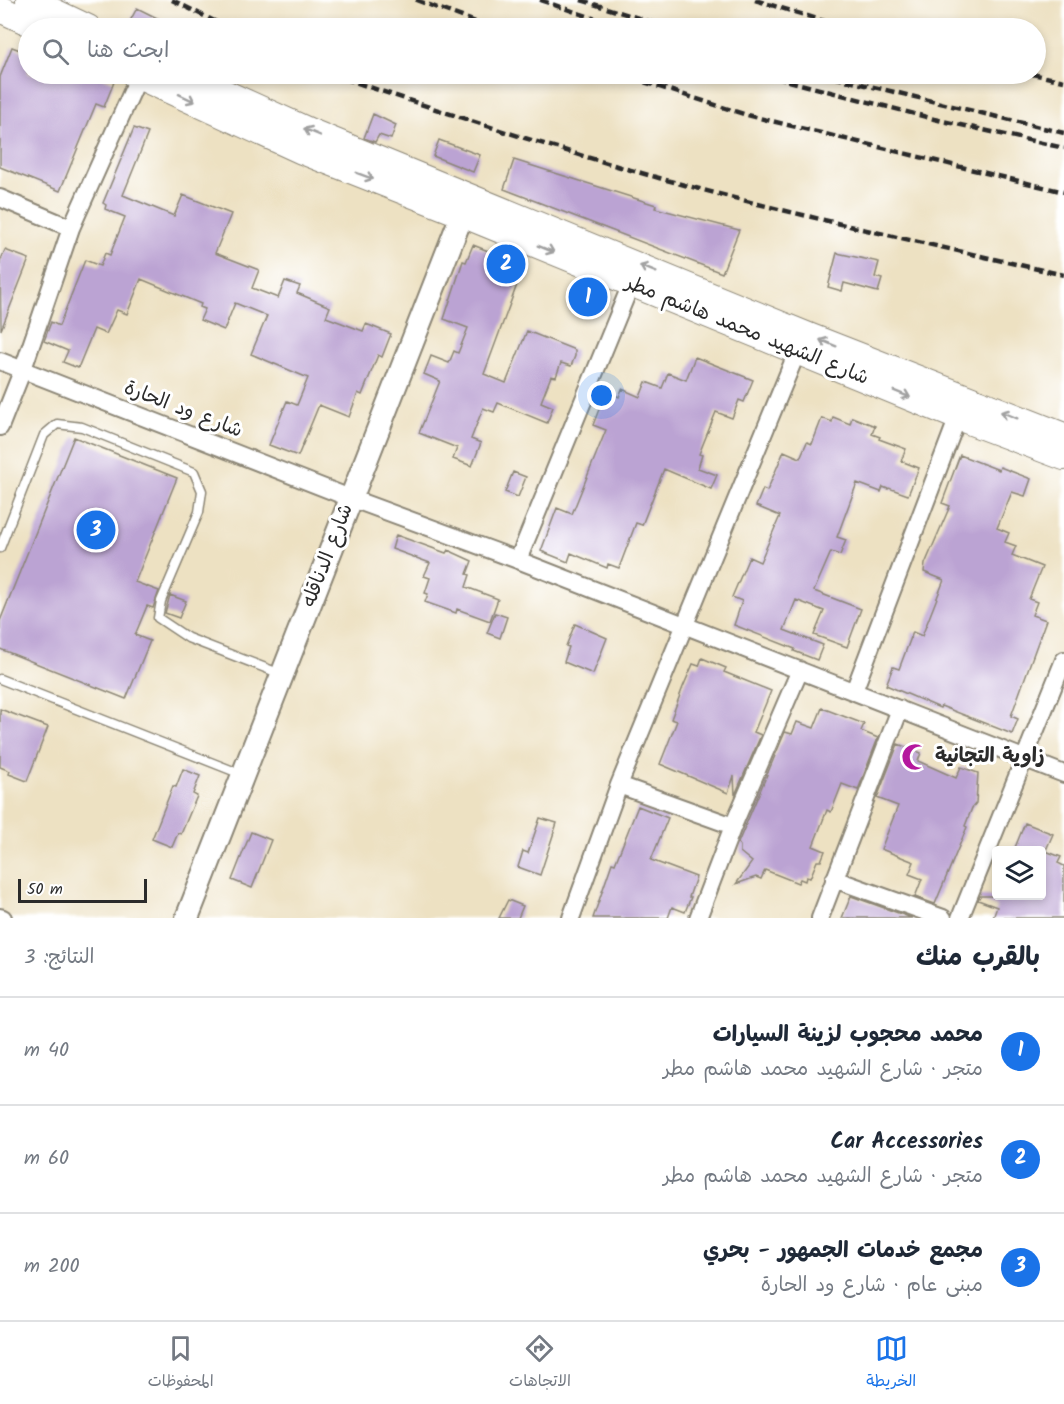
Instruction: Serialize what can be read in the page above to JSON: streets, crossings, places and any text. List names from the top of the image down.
{
  "streets": {
    "main road": ["شارع الشهيد محمد هاشم مطر"],
    "street": ["شارع ود الحارة", "شارع الدناقله"]
  },
  "crossings": [
    ["شارع الشهيد محمد هاشم مطر", "شارع الدناقله"],
    ["شارع ود الحارة", "شارع الدناقله"]
  ],
  "places": {
    "mosque": ["زاوية التجانية"]
  },
  "scale_bar": "50 m",
  "page": {
    "search": "ابحث هنا",
    "pins": ["2", "1", "3"],
    "scale": "50 m",
    "heading": ["بالقرب منك", "النتائج: 3"],
    "list": [
      {
        "mark": "1",
        "name": "محمد محجوب لزينة السيارات",
        "note": "متجر · شارع الشهيد محمد هاشم مطر",
        "value": "40 m"
      },
      {
        "mark": "2",
        "name": "Car Accessories",
        "note": "متجر · شارع الشهيد محمد هاشم مطر",
        "value": "60 m"
      },
      {
        "mark": "3",
        "name": "مجمع خدمات الجمهور - بحري",
        "note": "مبنى عام · شارع ود الحارة",
        "value": "200 m"
      }
    ],
    "nav": ["الخريطة", "الاتجاهات", "المحفوظات"]
  }
}
